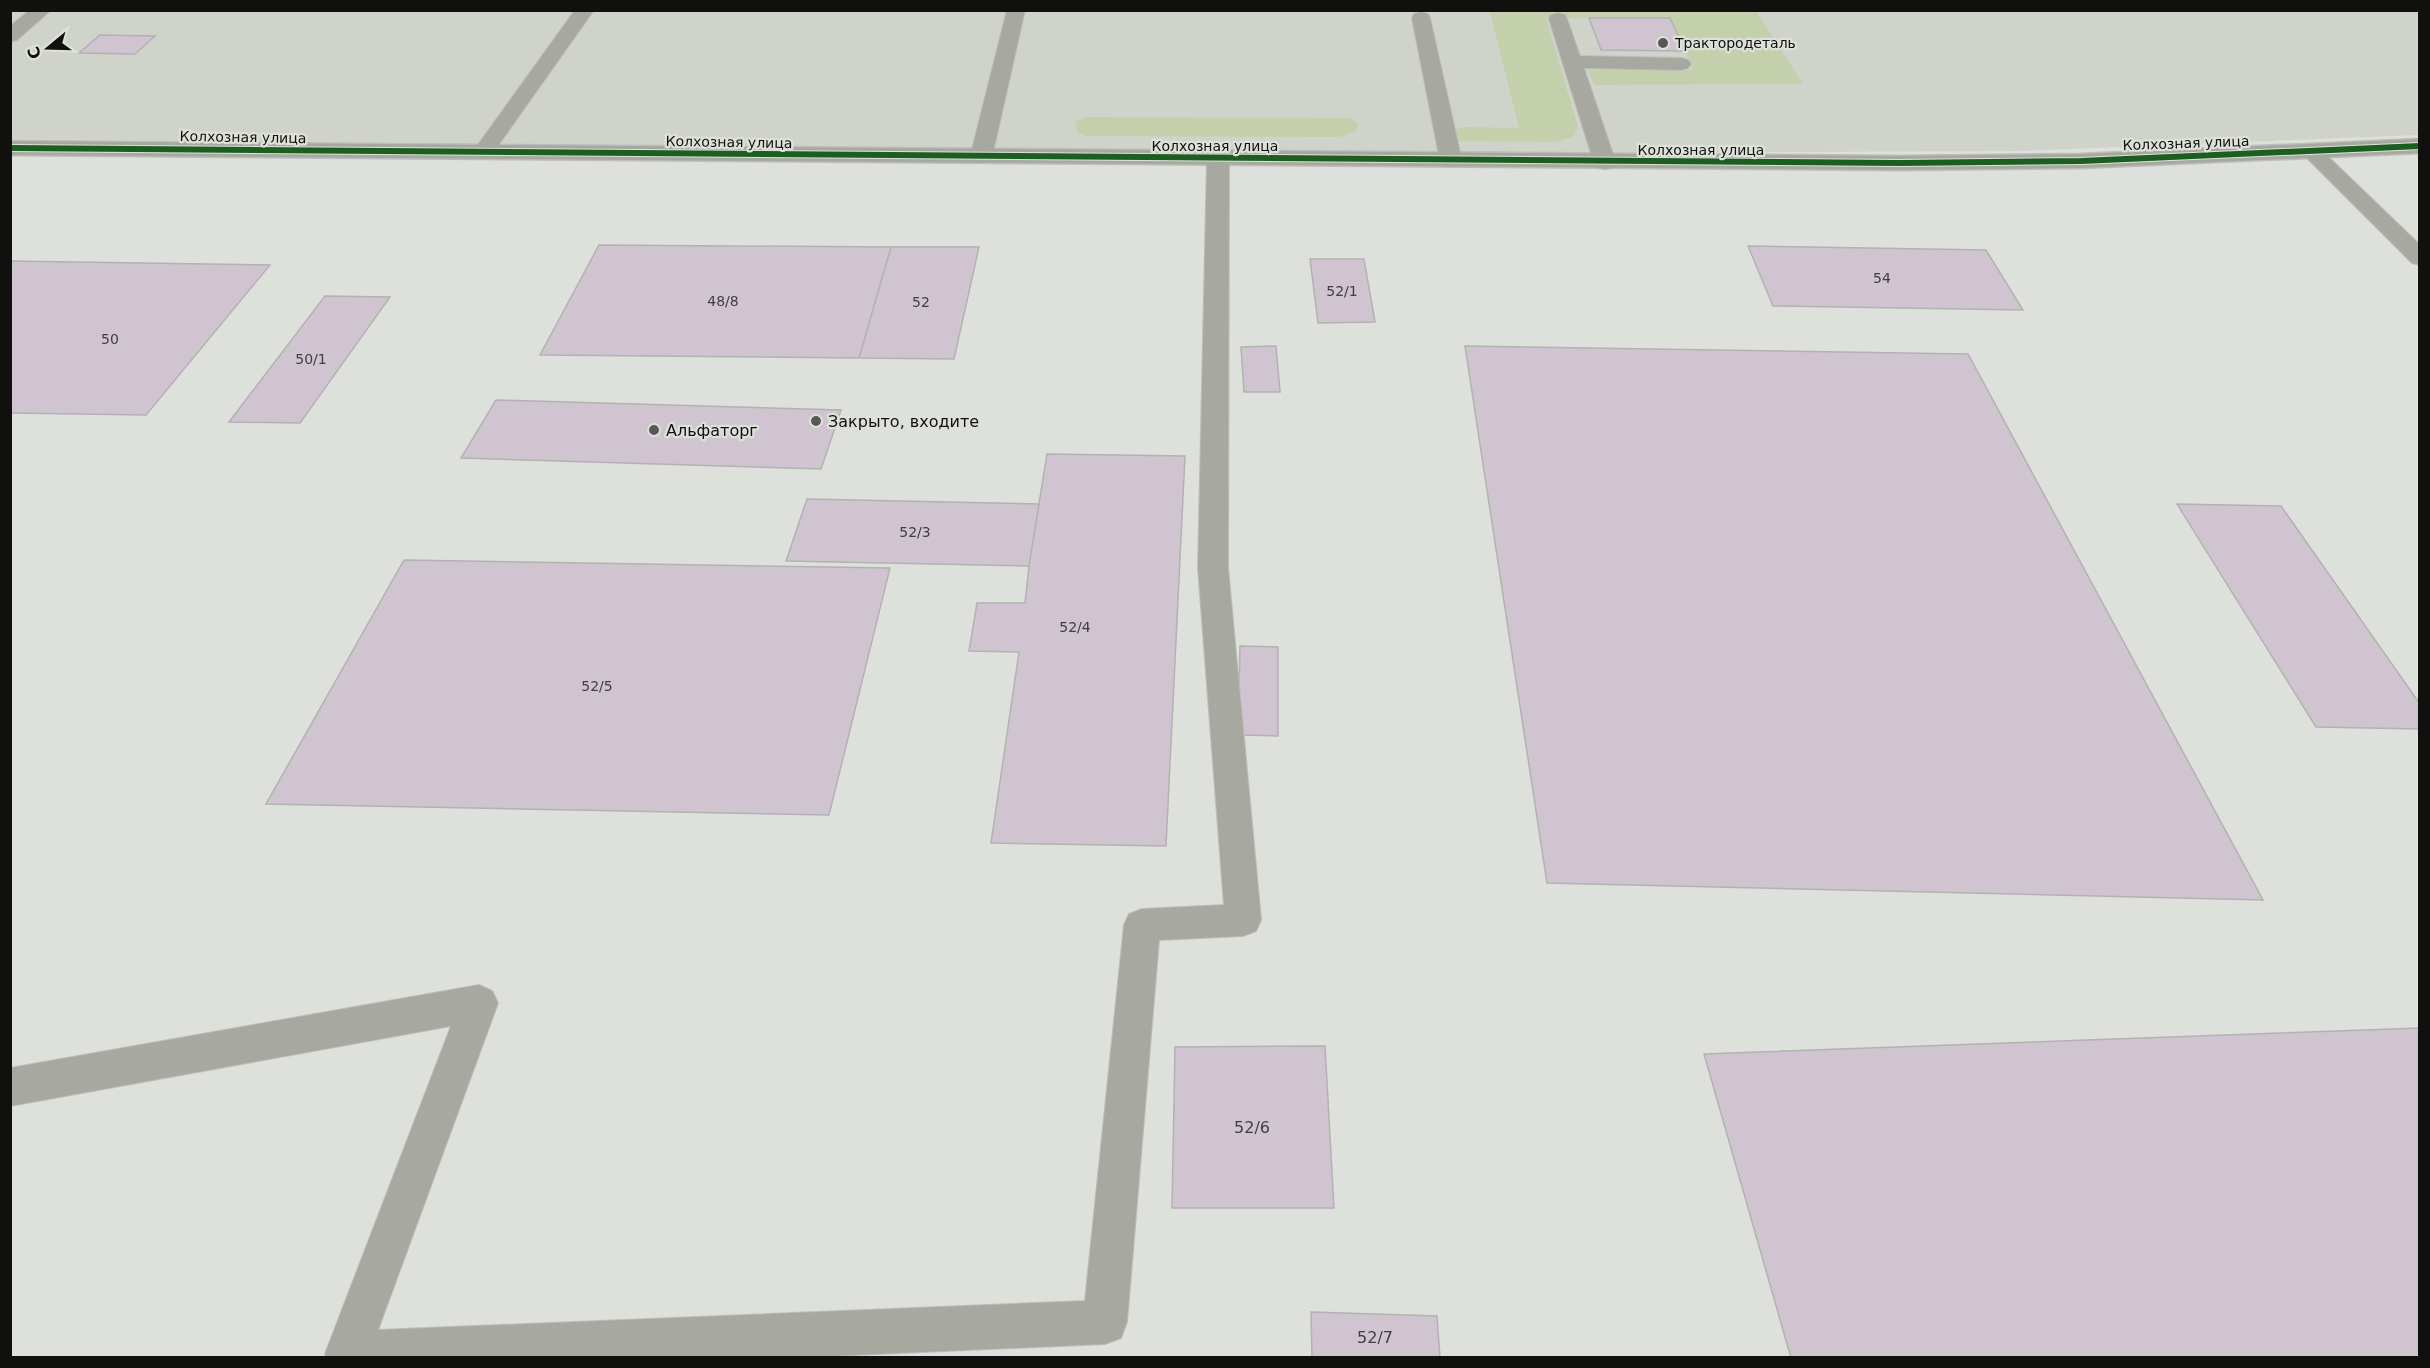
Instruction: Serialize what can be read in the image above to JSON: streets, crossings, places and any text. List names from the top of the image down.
{
  "streets": {
    "street": ["Колхозная улица"]
  },
  "places": ["Трактородеталь", "Закрыто, входите", "Альфаторг"],
  "house_numbers": [
    "54",
    "52/1",
    "48/8",
    "52",
    "50",
    "50/1",
    "52/3",
    "52/4",
    "52/5",
    "52/6",
    "52/7"
  ],
  "north": "left"
}
